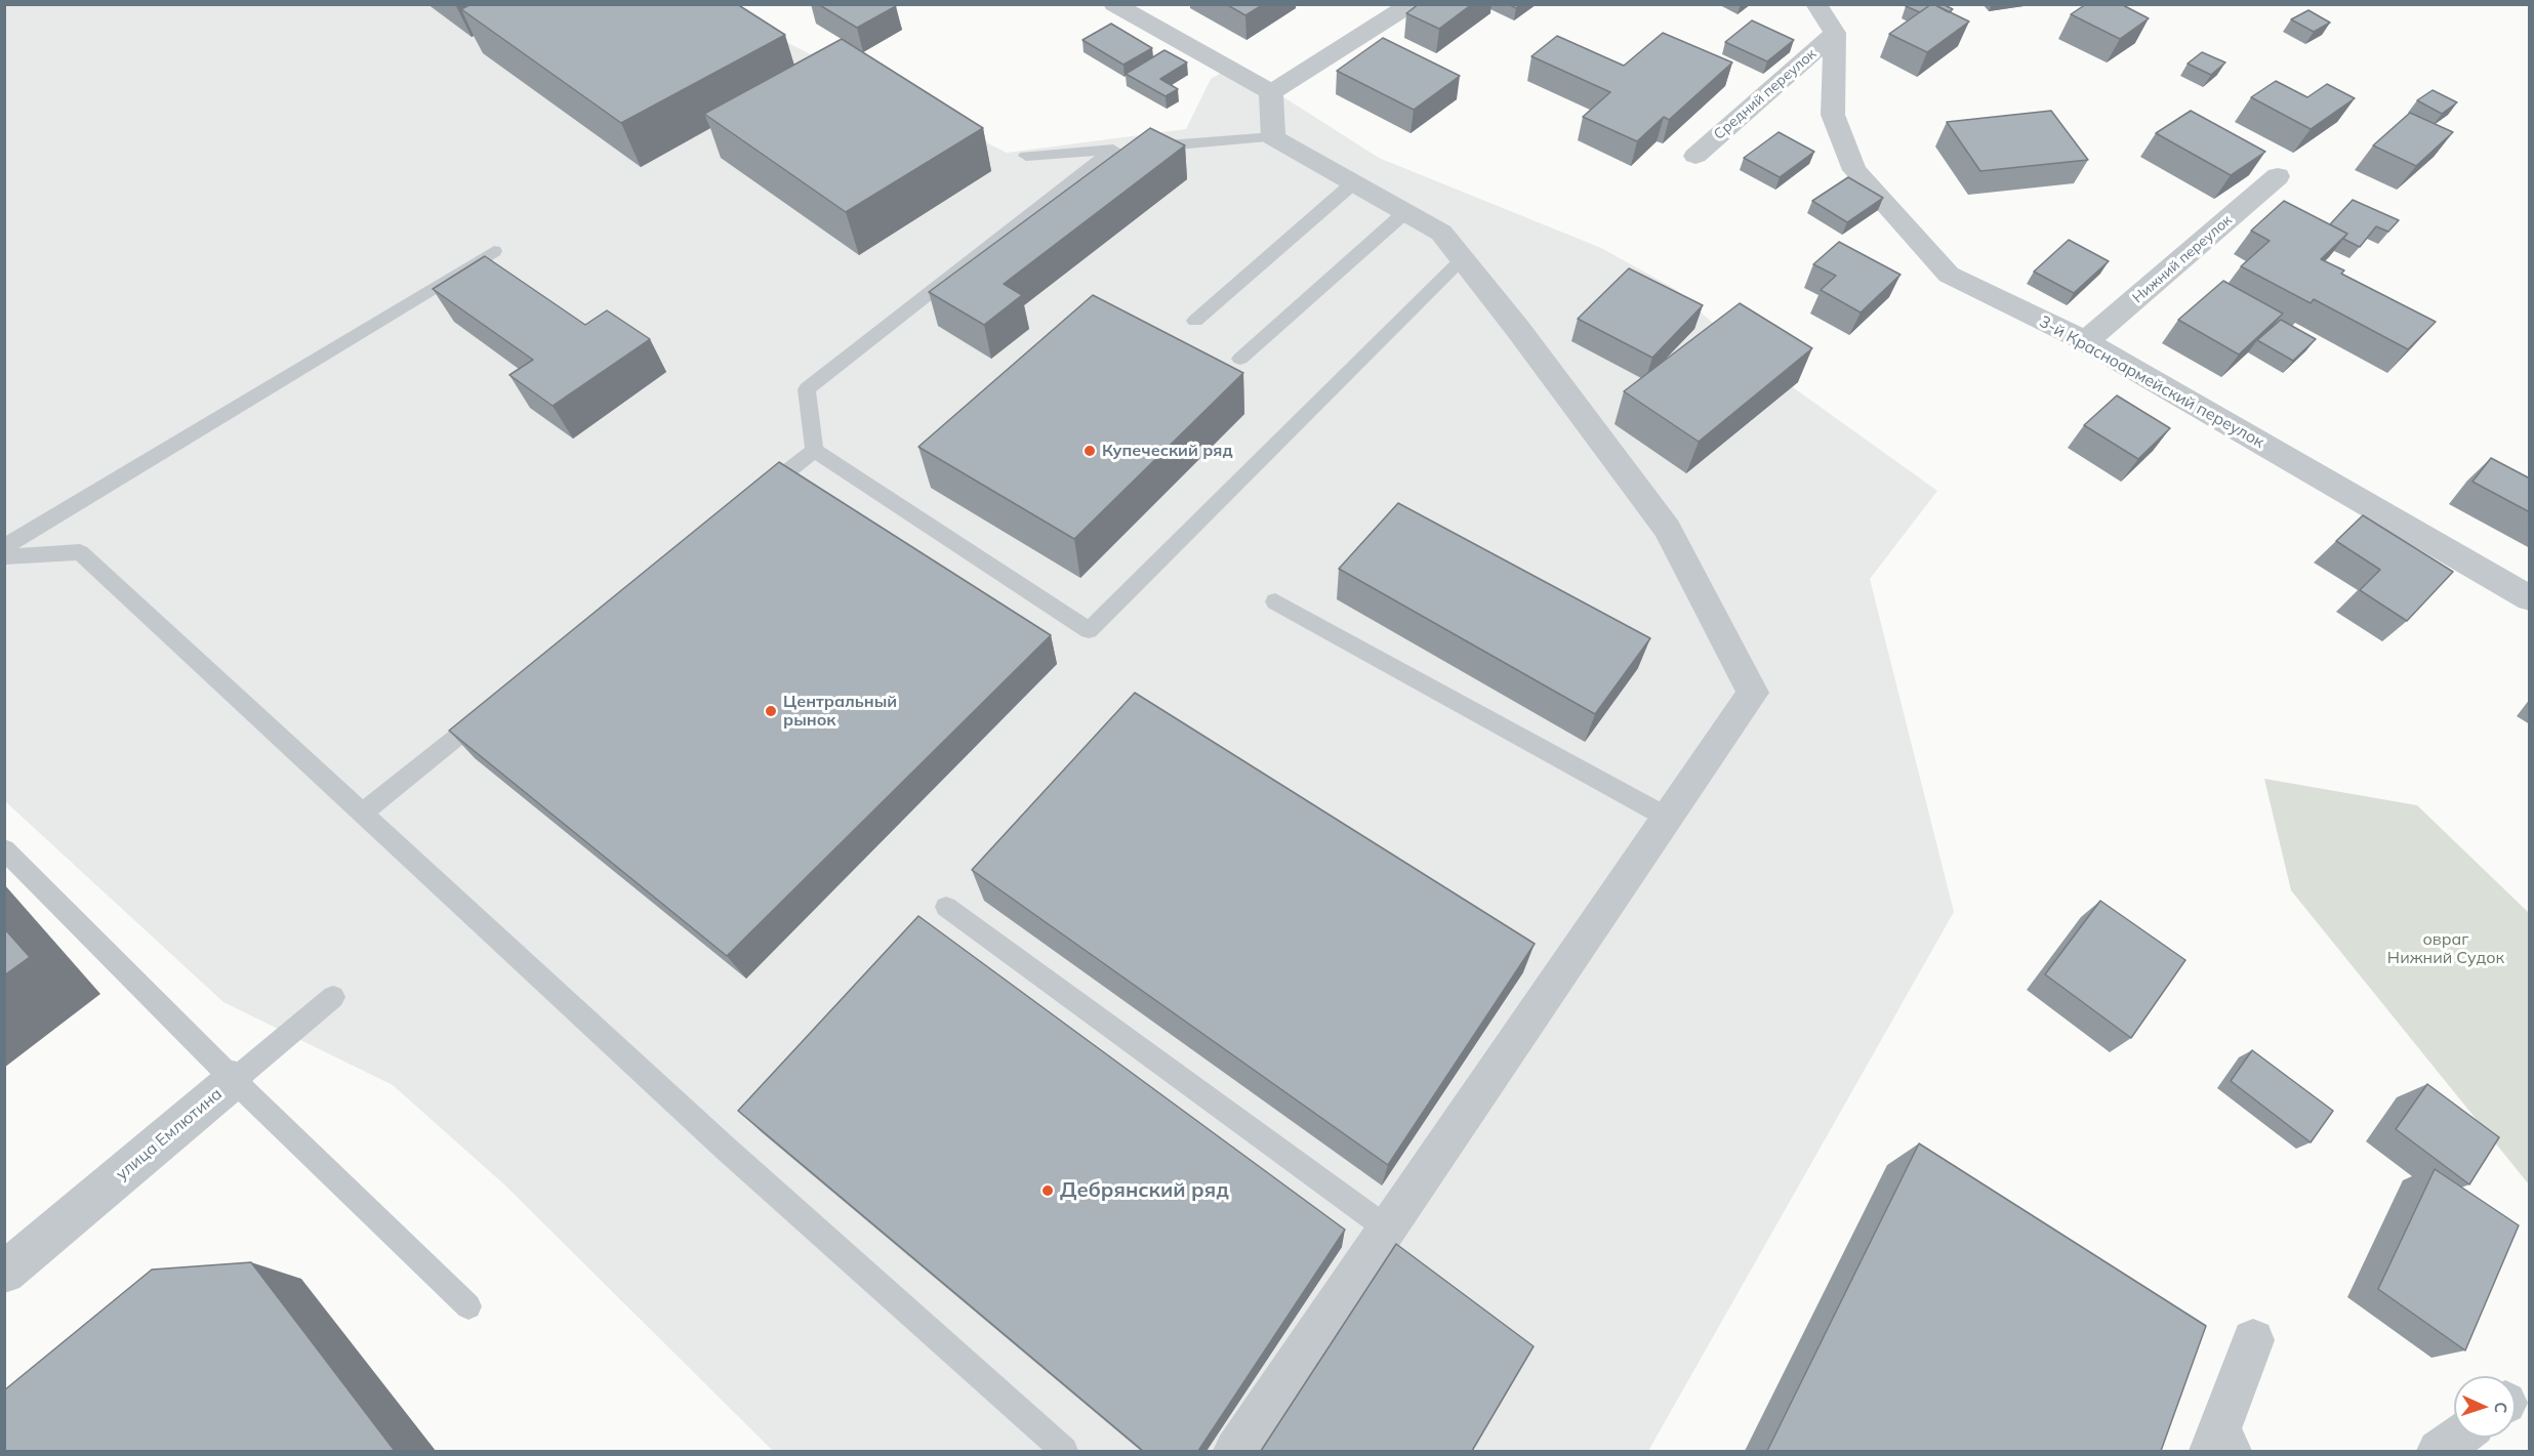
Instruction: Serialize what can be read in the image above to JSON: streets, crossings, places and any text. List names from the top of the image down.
{
  "streets": {
    "street": [
      "Средний переулок",
      "Нижний переулок",
      "3-й Красноармейский переулок",
      "улица Емлютина"
    ]
  },
  "crossings": [
    ["Средний переулок", "3-й Красноармейский переулок"],
    ["Нижний переулок", "3-й Красноармейский переулок"]
  ],
  "parks": ["овраг Нижний Судок"],
  "places": ["Купеческий ряд", "Центральный рынок", "Дебрянский ряд"],
  "north": "right"
}
